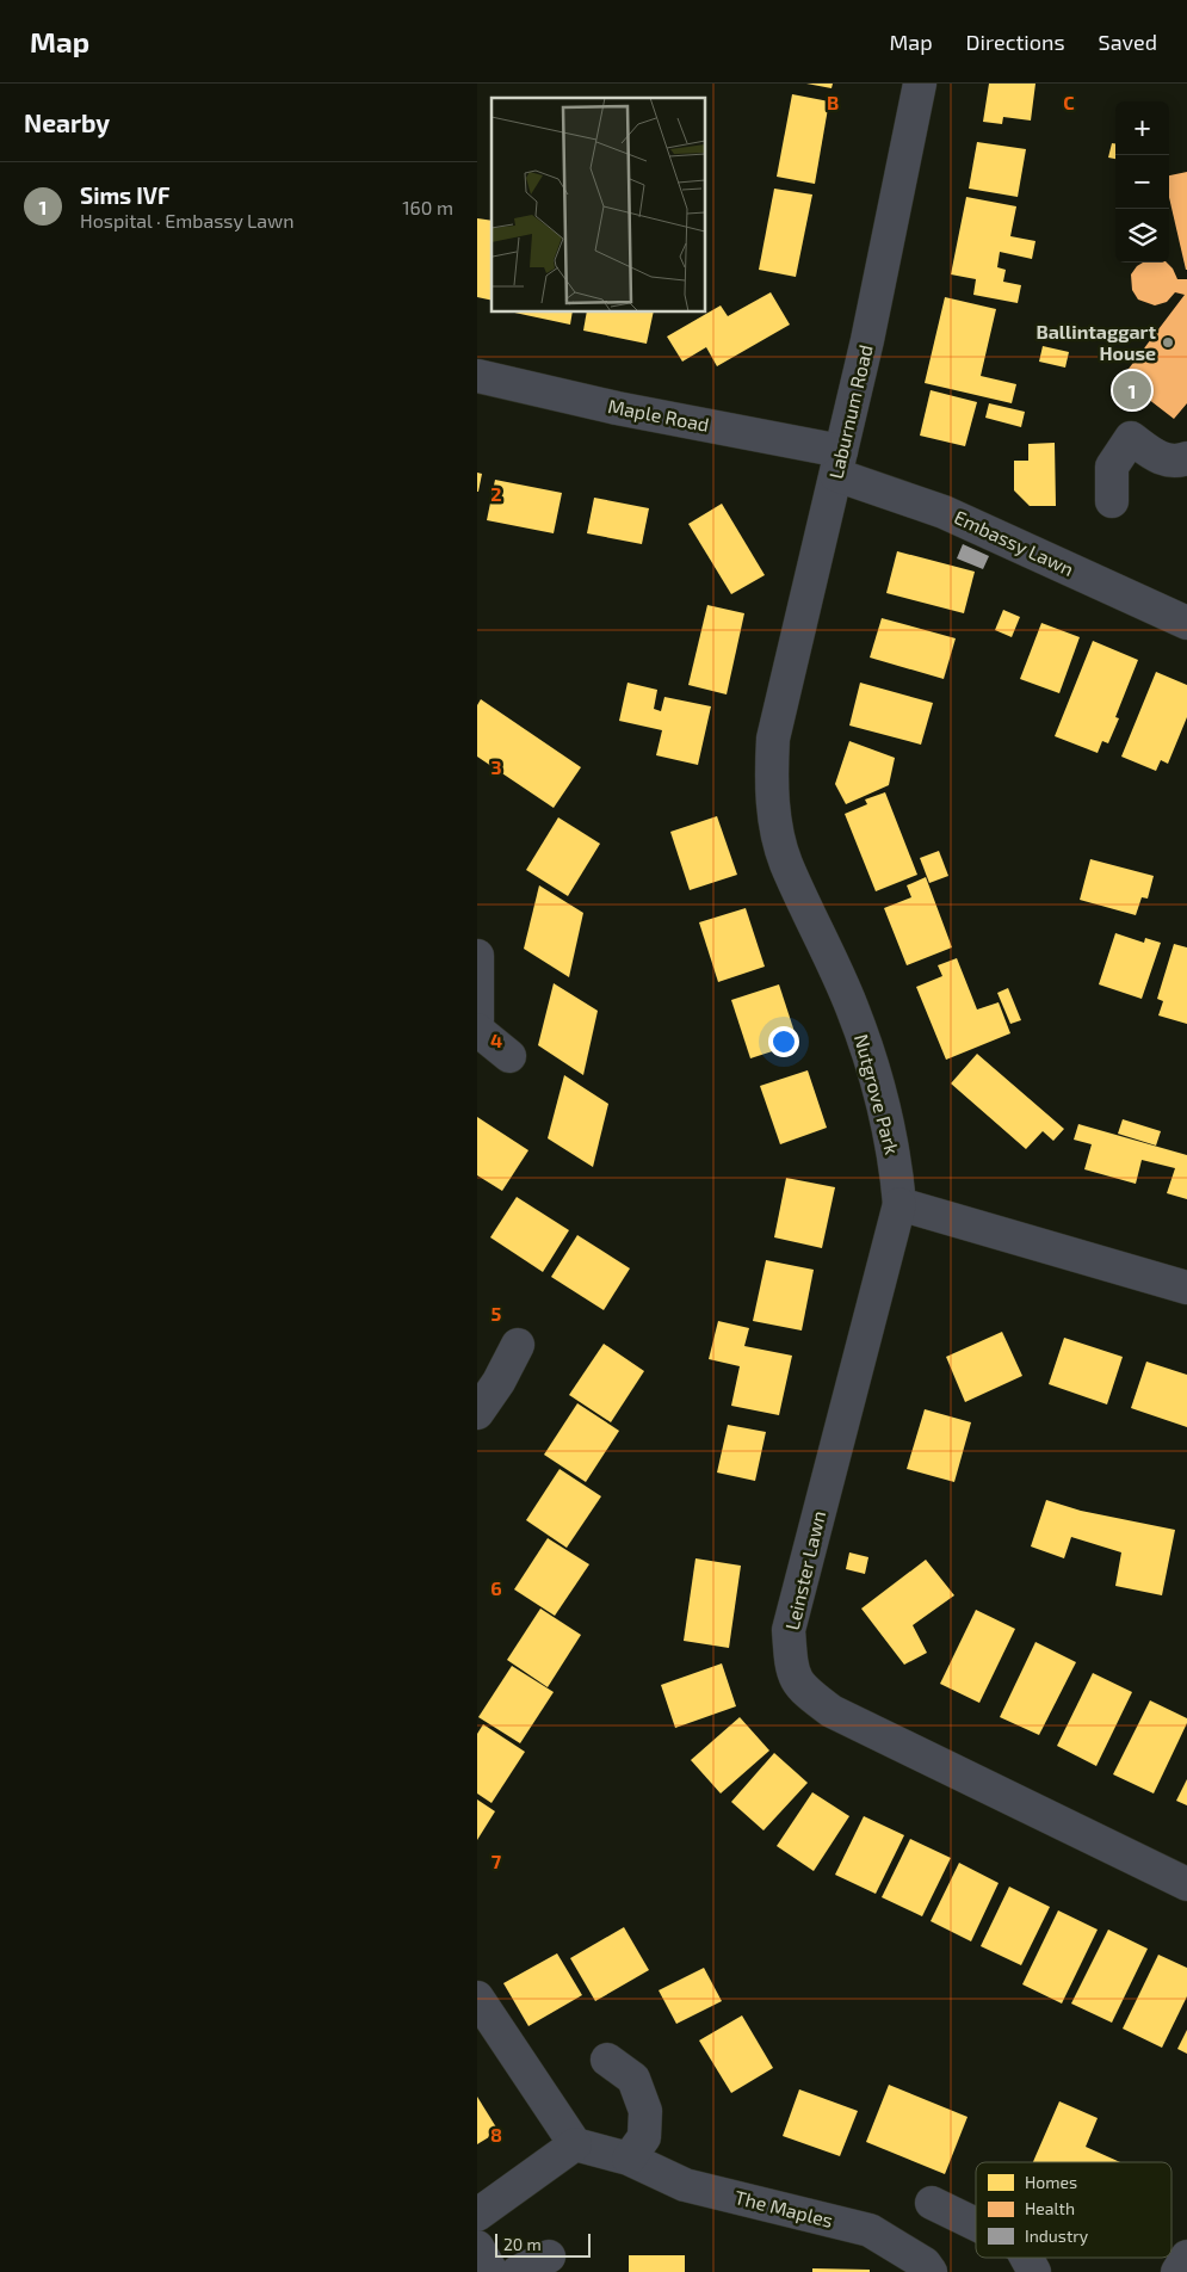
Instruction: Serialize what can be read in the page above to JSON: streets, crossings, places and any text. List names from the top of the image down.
{
  "streets": {
    "street": [
      "Laburnum Road",
      "Maple Road",
      "Embassy Lawn",
      "Nutgrove Park",
      "Leinster Lawn",
      "The Maples"
    ]
  },
  "crossings": [
    ["Laburnum Road", "Maple Road"],
    ["Laburnum Road", "Embassy Lawn"],
    ["Laburnum Road", "Nutgrove Park"],
    ["Maple Road", "Embassy Lawn"],
    ["Nutgrove Park", "Leinster Lawn"]
  ],
  "places": ["Ballintaggart House"],
  "legend": ["Homes", "Health", "Industry"],
  "scale_bar": "20 m",
  "page": {
    "header": "Map",
    "nav": ["Map", "Directions", "Saved"],
    "heading": "Nearby",
    "map_buttons": ["+", "−"],
    "list": [
      {
        "mark": "1",
        "name": "Sims IVF",
        "note": "Hospital · Embassy Lawn",
        "value": "160 m"
      }
    ],
    "pins": "1",
    "scale": "20 m"
  },
  "grid": {
    "columns": ["B", "C"],
    "rows": [
      "2",
      "3",
      "4",
      "5",
      "6",
      "7",
      "8"
    ]
  }
}
